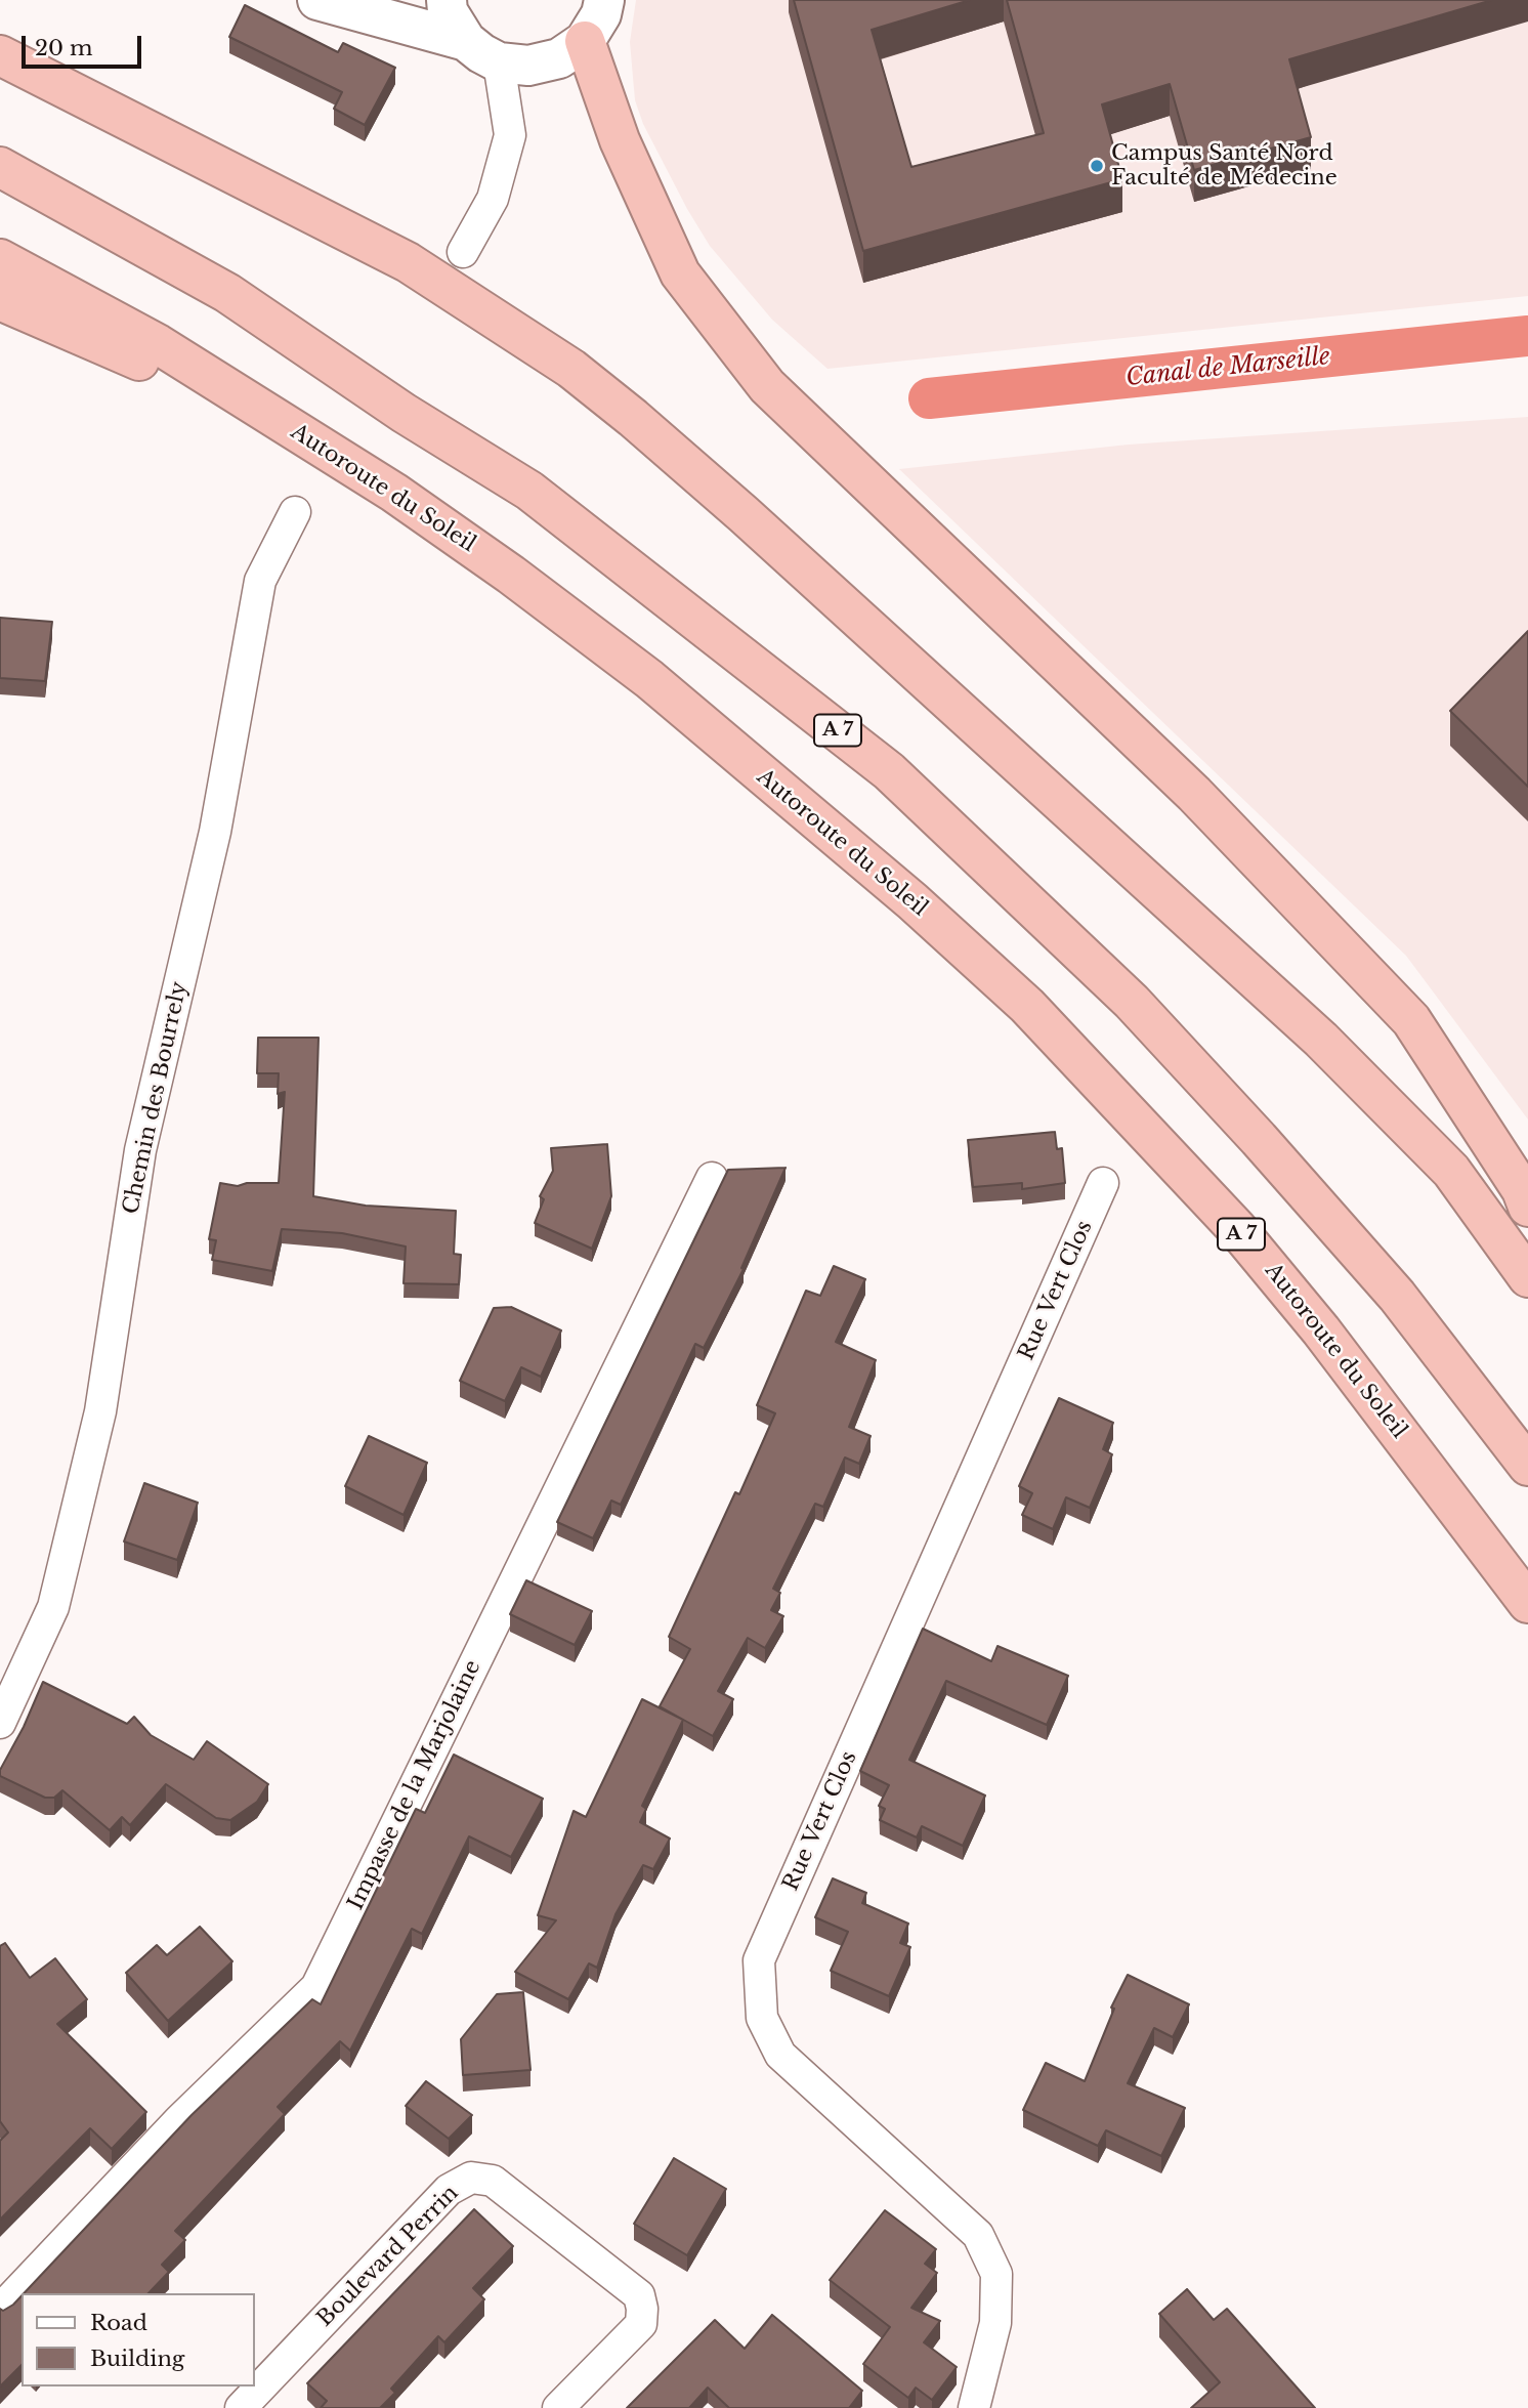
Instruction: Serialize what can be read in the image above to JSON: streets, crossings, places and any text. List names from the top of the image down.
{
  "streets": {
    "highway": ["Autoroute du Soleil", "A 7"],
    "street": [
      "Chemin des Bourrely",
      "Rue Vert Clos",
      "Impasse de la Marjolaine",
      "Boulevard Perrin"
    ]
  },
  "water": ["Canal de Marseille"],
  "places": ["Campus Santé Nord Faculté de Médecine"],
  "legend": ["Road", "Building"],
  "scale_bar": "20 m"
}
